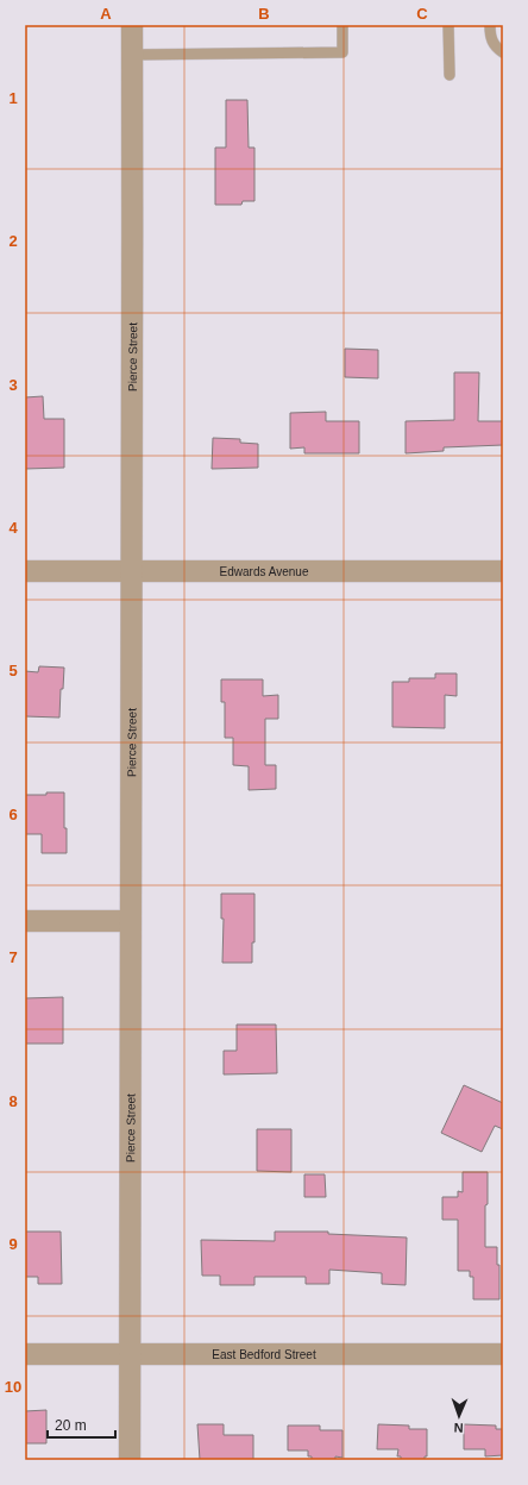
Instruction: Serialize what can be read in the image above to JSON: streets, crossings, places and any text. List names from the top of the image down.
{
  "streets": {
    "street": ["Pierce Street", "Edwards Avenue", "East Bedford Street"]
  },
  "crossings": [
    ["Pierce Street", "Edwards Avenue"],
    ["Pierce Street", "East Bedford Street"]
  ],
  "scale_bar": "20 m",
  "north": "bottom",
  "grid": {
    "columns": ["A", "B", "C"],
    "rows": [
      "1",
      "2",
      "3",
      "4",
      "5",
      "6",
      "7",
      "8",
      "9",
      "10"
    ]
  }
}
